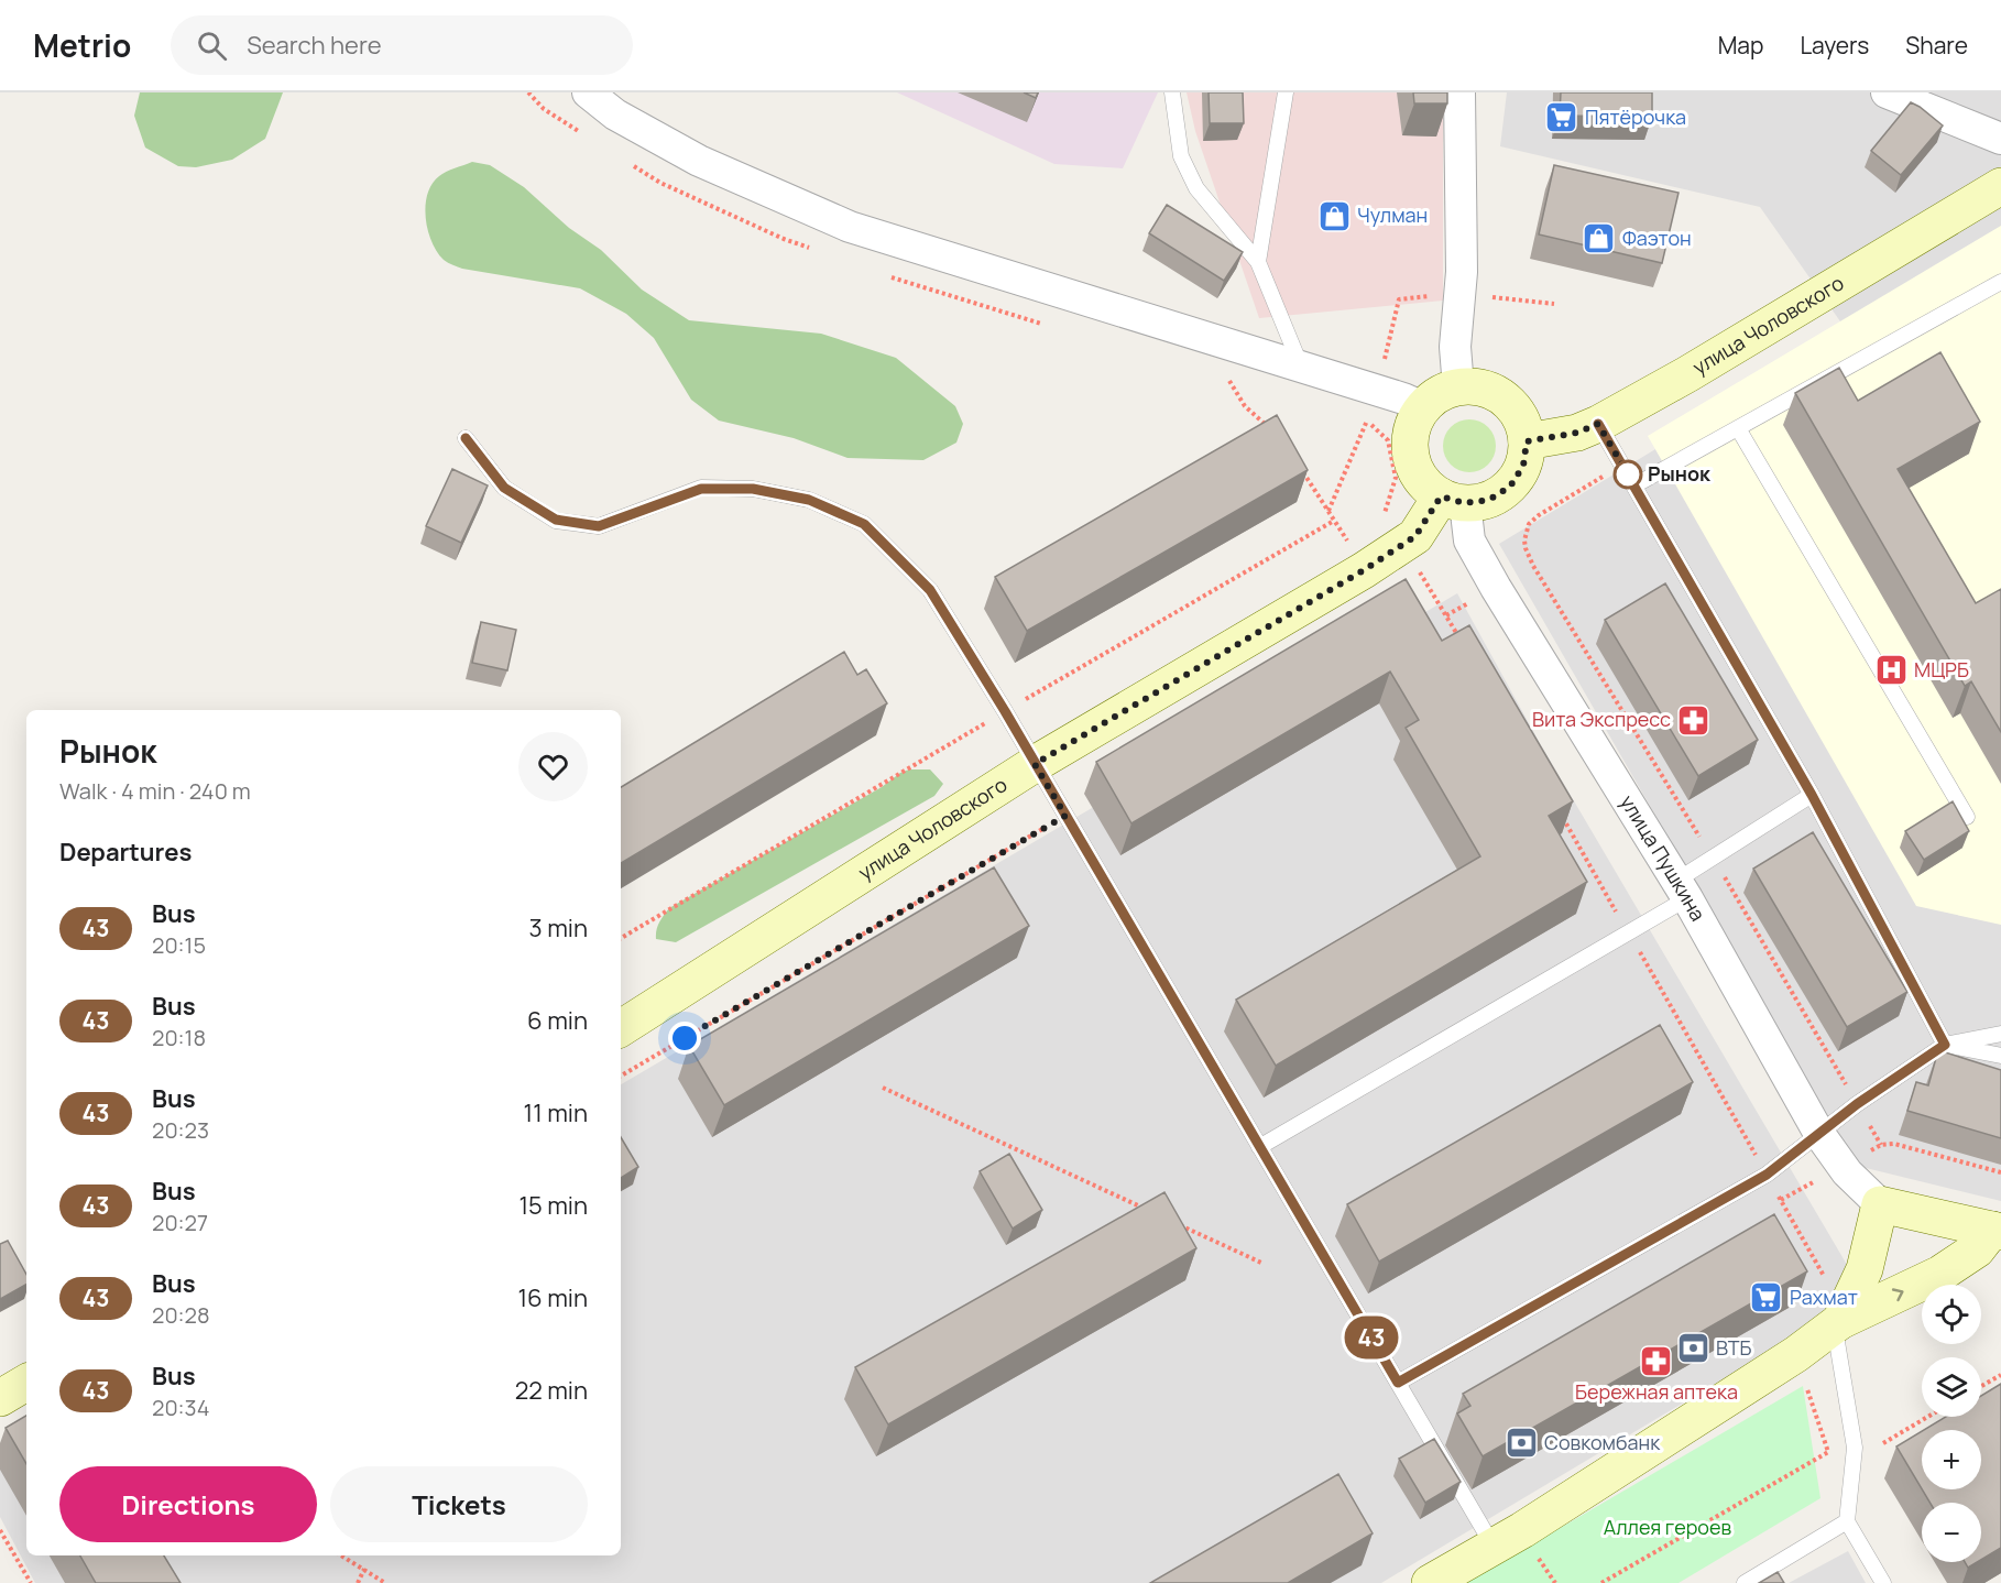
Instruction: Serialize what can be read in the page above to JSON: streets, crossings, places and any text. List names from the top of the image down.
{
  "streets": {
    "street": ["улица Чоловского", "улица Пушкина"]
  },
  "crossings": [
    ["улица Чоловского", "улица Пушкина"]
  ],
  "parks": ["Аллея героев"],
  "places": {
    "supermarket": ["Пятёрочка", "Рахмат"],
    "shop": ["Чулман", "Фаэтон"],
    "other": ["Рынок"],
    "hospital": ["МЦРБ"],
    "pharmacy": ["Вита Экспресс", "Бережная аптека"],
    "bank": ["ВТБ", "Совкомбанк"]
  },
  "lines": ["bus line 43"],
  "page": {
    "header": "Metrio",
    "search": "Search here",
    "nav": ["Map", "Layers", "Share"],
    "on_map": "43",
    "heading": [
      ["Рынок", "Walk · 4 min · 240 m"],
      "Departures"
    ],
    "list": [
      {
        "mark": "43",
        "name": "Bus",
        "note": "20:15",
        "value": "3 min"
      },
      {
        "mark": "43",
        "name": "Bus",
        "note": "20:18",
        "value": "6 min"
      },
      {
        "mark": "43",
        "name": "Bus",
        "note": "20:23",
        "value": "11 min"
      },
      {
        "mark": "43",
        "name": "Bus",
        "note": "20:27",
        "value": "15 min"
      },
      {
        "mark": "43",
        "name": "Bus",
        "note": "20:28",
        "value": "16 min"
      },
      {
        "mark": "43",
        "name": "Bus",
        "note": "20:34",
        "value": "22 min"
      }
    ],
    "map_buttons": ["+", "−"],
    "buttons": ["Directions", "Tickets"]
  }
}
